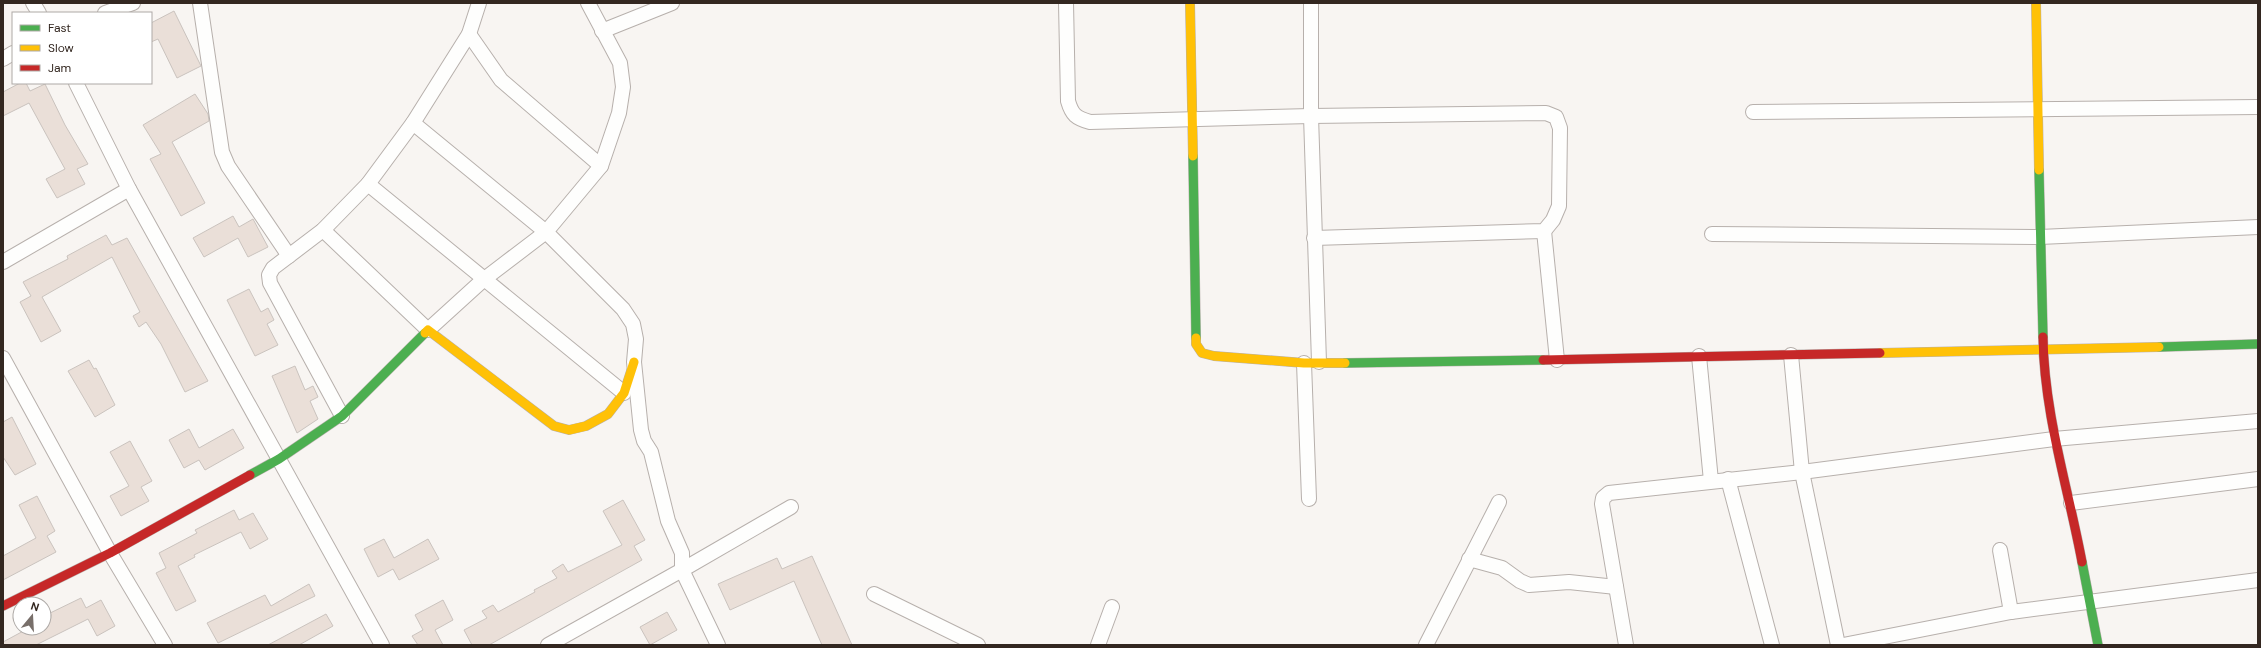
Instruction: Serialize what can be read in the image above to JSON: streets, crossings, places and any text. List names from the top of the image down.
{
  "legend": ["Fast", "Slow", "Jam"],
  "north": "top"
}
